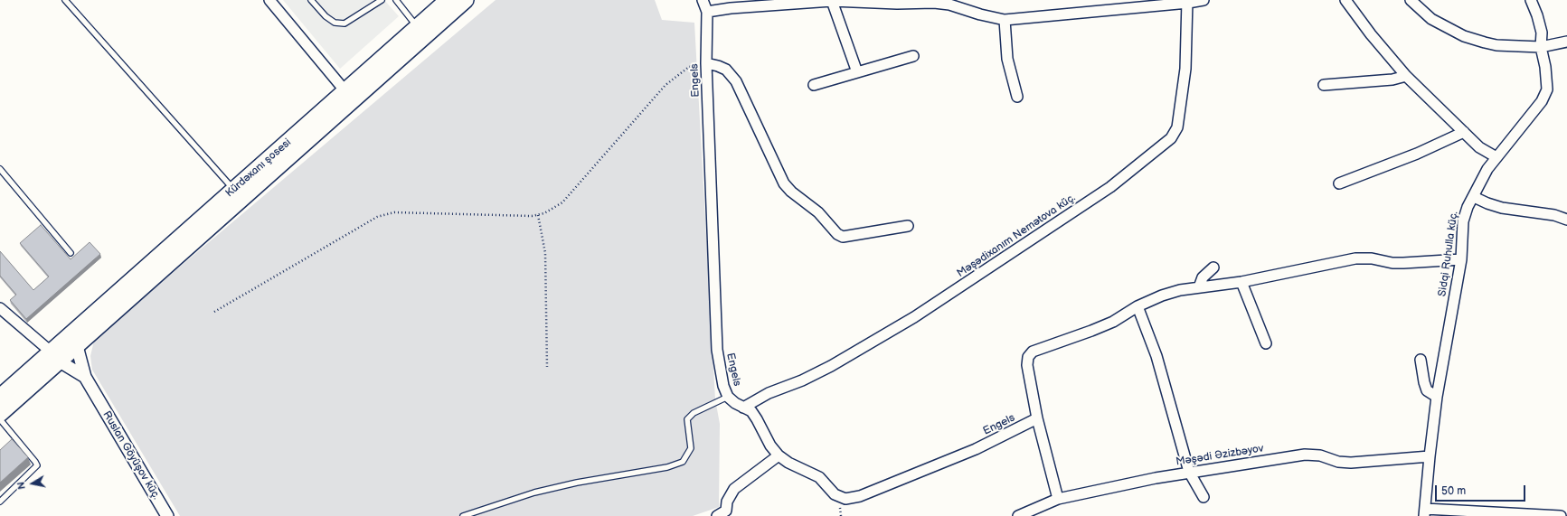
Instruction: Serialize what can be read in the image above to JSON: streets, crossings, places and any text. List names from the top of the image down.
{
  "streets": {
    "main road": ["Kürdəxanı şosesi"],
    "street": [
      "Engels",
      "Məşədixanım Nemətova küç.",
      "Sidqi Ruhulla küç.",
      "Ruslan Göyüşov küç.",
      "Məşədi Əzizbəyov"
    ]
  },
  "crossings": [
    ["Engels", "Məşədixanım Nemətova küç."],
    ["Sidqi Ruhulla küç.", "Məşədi Əzizbəyov"]
  ],
  "scale_bar": "50 m",
  "north": "left"
}
